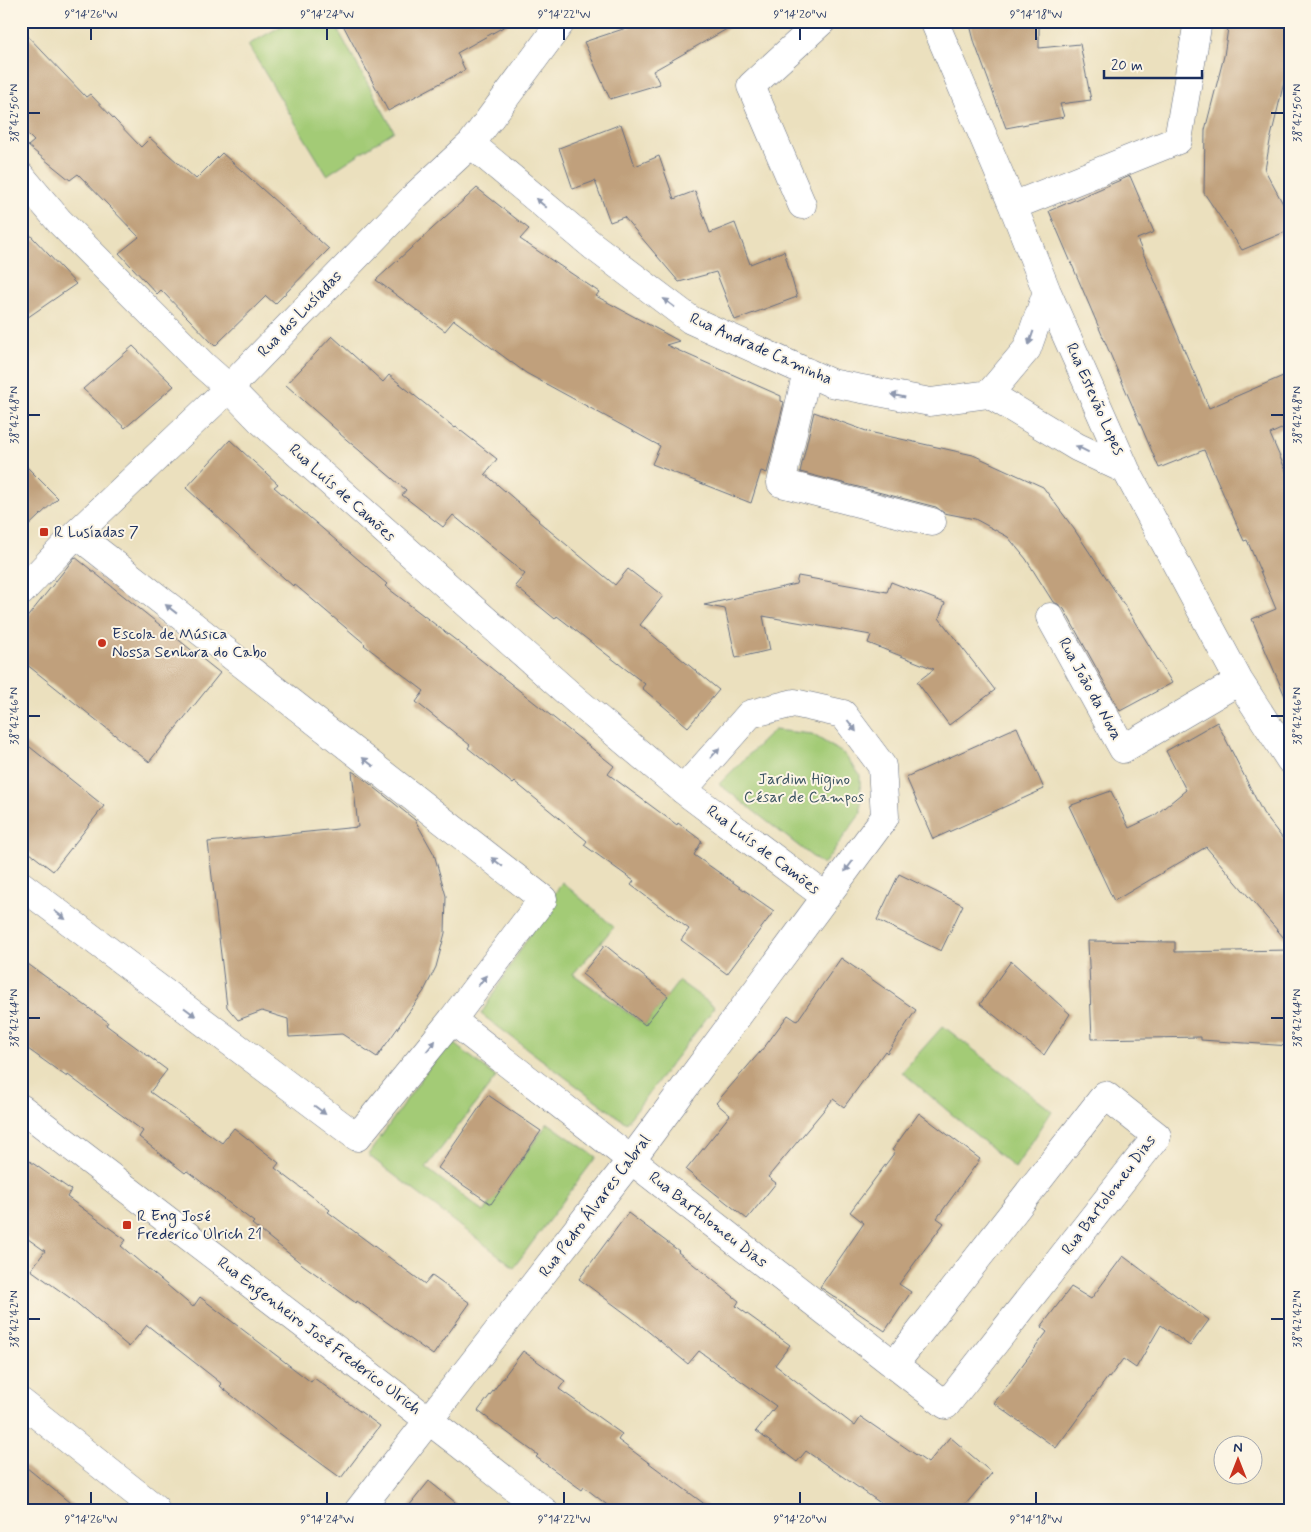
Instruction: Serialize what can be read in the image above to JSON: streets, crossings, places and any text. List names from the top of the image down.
{
  "streets": {
    "street": [
      "Rua dos Lusíadas",
      "Rua Andrade Caminha",
      "Rua Estevão Lopes",
      "Rua Luís de Camões",
      "Rua João da Nova",
      "Rua Bartolomeu Dias",
      "Rua Pedro Álvares Cabral",
      "Rua Engenheiro José Frederico Ulrich"
    ]
  },
  "crossings": [
    ["Rua dos Lusíadas", "Rua Andrade Caminha"],
    ["Rua dos Lusíadas", "Rua Luís de Camões"],
    ["Rua Estevão Lopes", "Rua João da Nova"],
    ["Rua Luís de Camões", "Rua Pedro Álvares Cabral"],
    ["Rua Bartolomeu Dias", "Rua Pedro Álvares Cabral"],
    ["Rua Pedro Álvares Cabral", "Rua Engenheiro José Frederico Ulrich"]
  ],
  "one_way": ["Rua Andrade Caminha"],
  "parks": ["Jardim Higino César de Campos"],
  "places": {
    "transit": ["R Lusíadas 7", "R Eng José Frederico Ulrich 21"],
    "other": ["Escola de Música Nossa Senhora do Cabo"]
  },
  "scale_bar": "20 m",
  "north": "top",
  "coordinates": [
    "9°14'26\"W",
    "9°14'24\"W",
    "9°14'22\"W",
    "9°14'20\"W",
    "9°14'18\"W",
    "38°42'50\"N",
    "38°42'48\"N",
    "38°42'46\"N",
    "38°42'44\"N",
    "38°42'42\"N"
  ]
}
